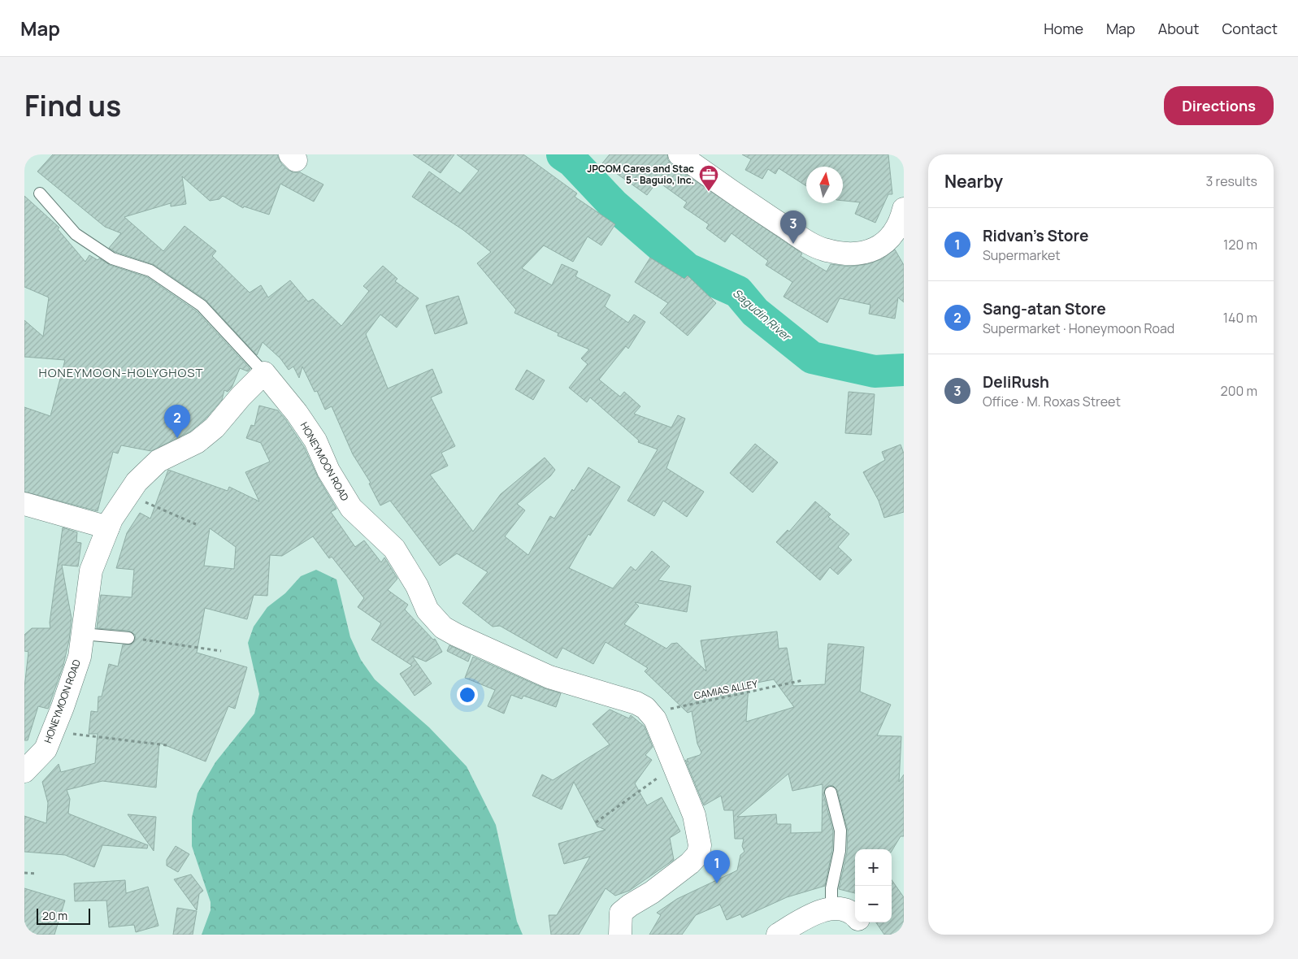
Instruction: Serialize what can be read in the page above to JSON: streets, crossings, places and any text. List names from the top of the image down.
{
  "streets": {
    "street": ["HONEYMOON ROAD"],
    "path": ["CAMIAS ALLEY"]
  },
  "crossings": [
    ["HONEYMOON ROAD", "CAMIAS ALLEY"]
  ],
  "districts": ["HONEYMOON-HOLYGHOST"],
  "water": ["Sagudin River"],
  "places": {
    "office": ["JPCOM Cares and Stac 5 - Baguio, Inc."]
  },
  "scale_bar": "20 m",
  "north": "top",
  "page": {
    "header": "Map",
    "nav": [
      "Home",
      "Map",
      "About",
      "Contact"
    ],
    "title": "Find us",
    "buttons": "Directions",
    "heading": ["Nearby", "3 results"],
    "list": [
      {
        "mark": "1",
        "name": "Ridvan's Store",
        "note": "Supermarket",
        "value": "120 m"
      },
      {
        "mark": "2",
        "name": "Sang-atan Store",
        "note": "Supermarket · Honeymoon Road",
        "value": "140 m"
      },
      {
        "mark": "3",
        "name": "DeliRush",
        "note": "Office · M. Roxas Street",
        "value": "200 m"
      }
    ],
    "pins": ["3", "2", "1"],
    "map_buttons": ["+", "−"],
    "scale": "20 m"
  }
}
